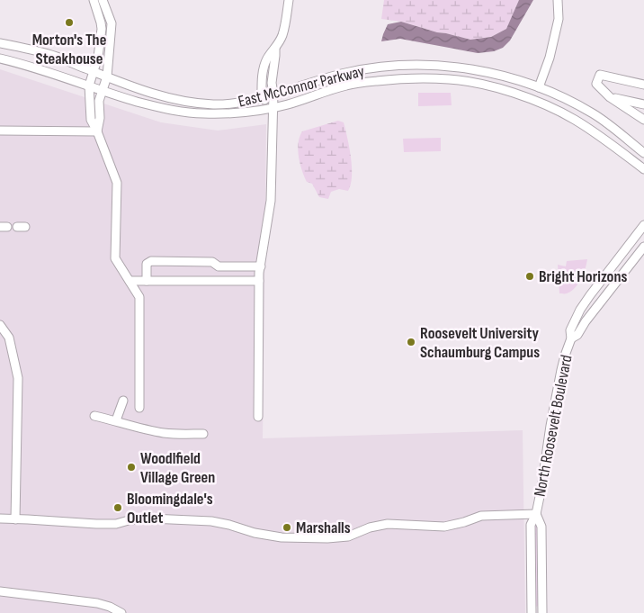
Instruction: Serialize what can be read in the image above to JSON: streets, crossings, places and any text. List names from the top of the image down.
{
  "streets": {
    "street": ["East McConnor Parkway", "North Roosevelt Boulevard"]
  },
  "places": [
    "Morton's The Steakhouse",
    "Bright Horizons",
    "Roosevelt University Schaumburg Campus",
    "Woodlfield Village Green",
    "Bloomingdale's Outlet",
    "Marshalls"
  ]
}
